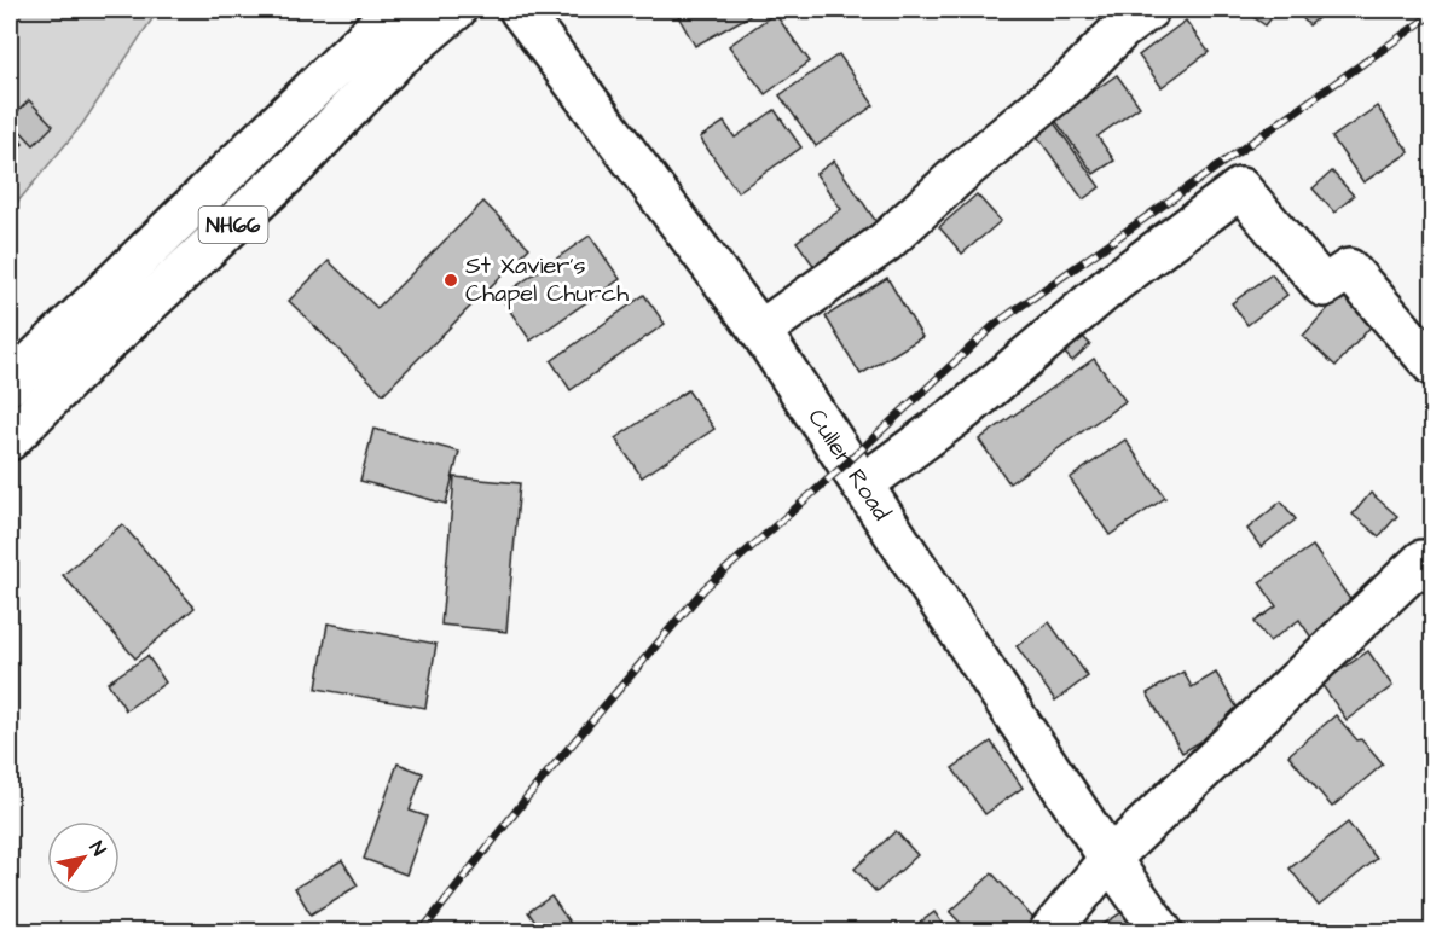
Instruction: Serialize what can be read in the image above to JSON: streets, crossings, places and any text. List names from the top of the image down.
{
  "streets": {
    "main road": ["NH66", "Cullen Road"]
  },
  "places": ["St Xavier's Chapel Church"],
  "north": "top right"
}
